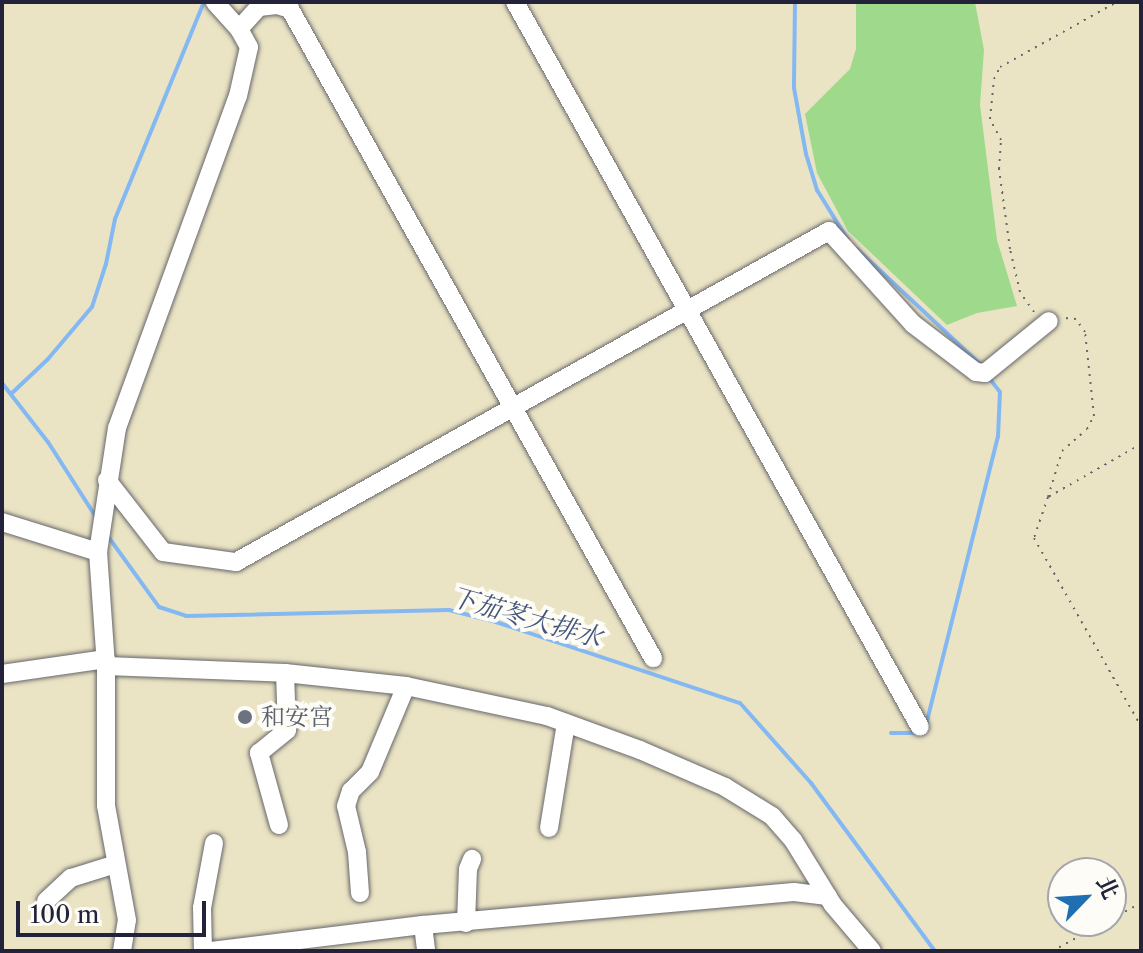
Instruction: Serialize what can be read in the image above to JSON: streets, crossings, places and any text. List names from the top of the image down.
{
  "water": ["下茄苳大排水"],
  "places": ["和安宮"],
  "scale_bar": "100 m",
  "north": "top right"
}
